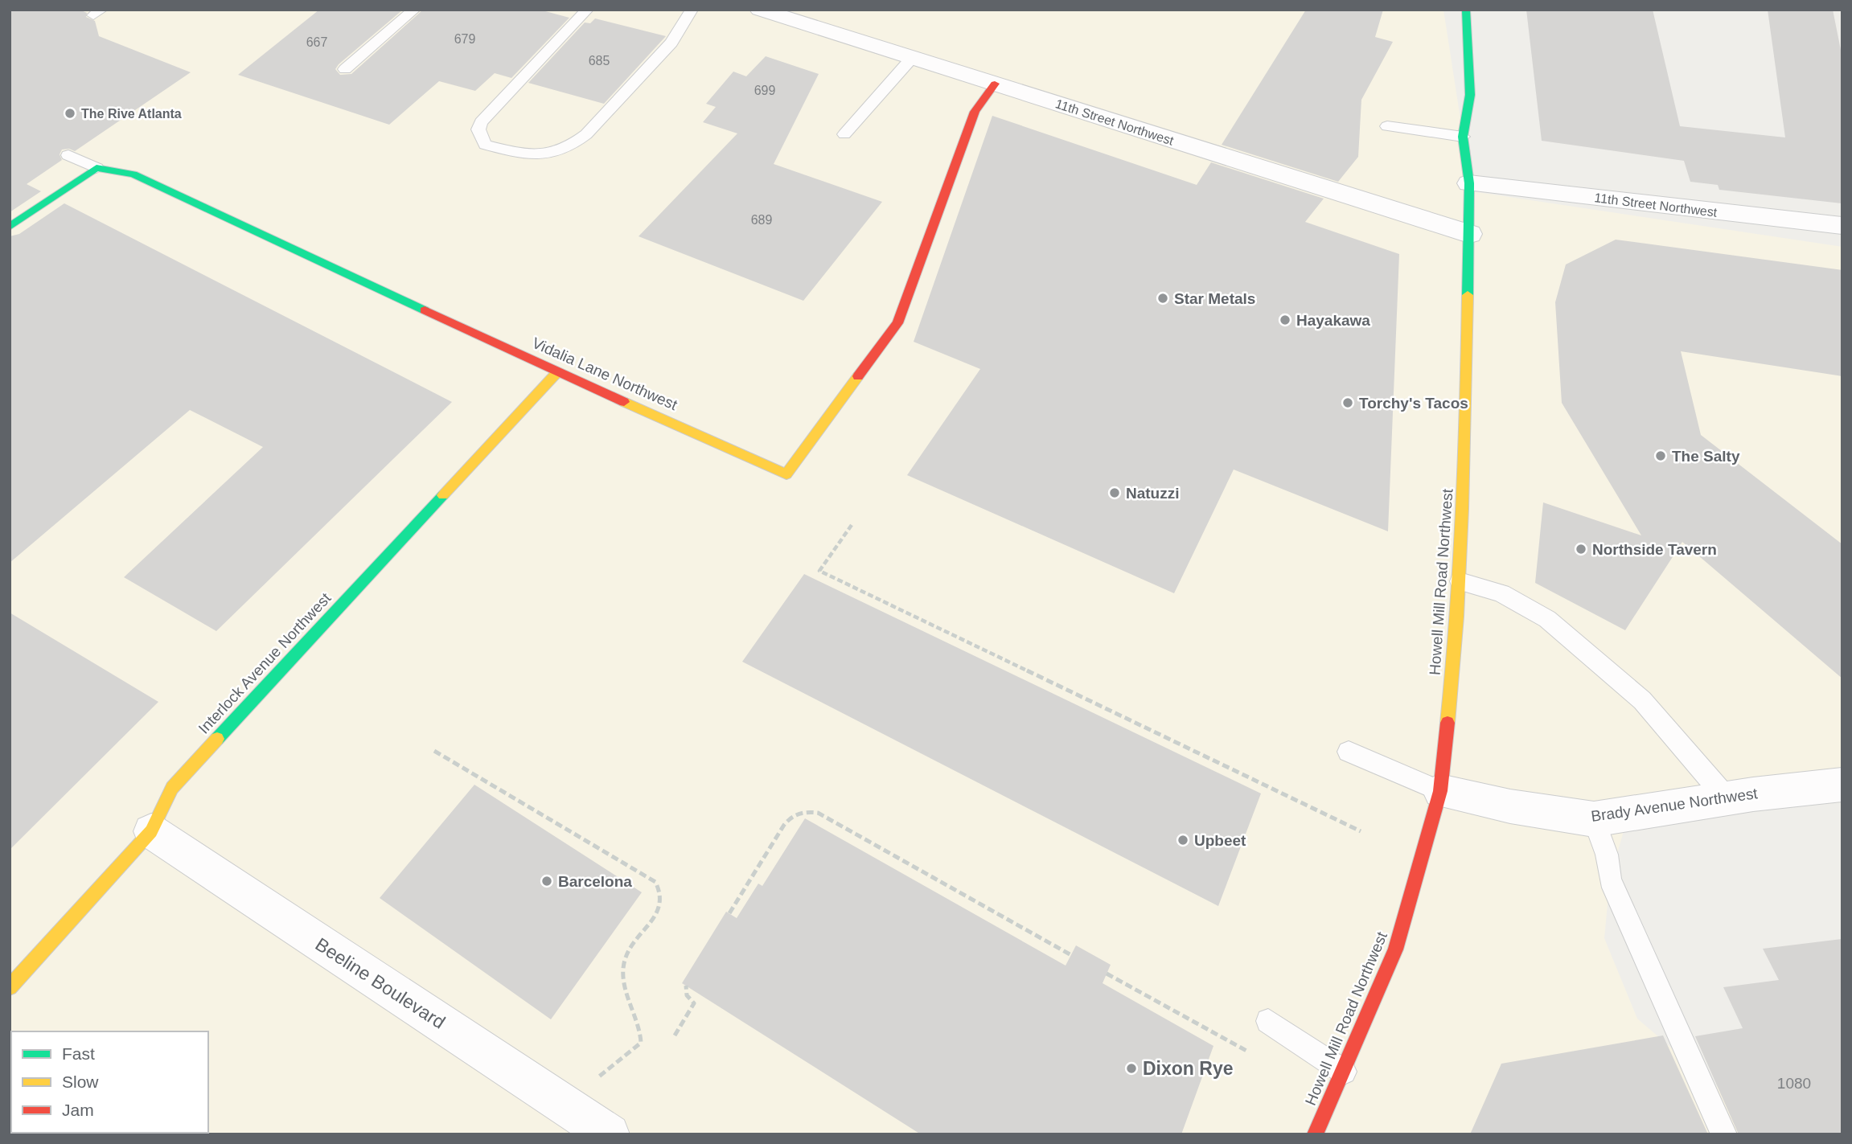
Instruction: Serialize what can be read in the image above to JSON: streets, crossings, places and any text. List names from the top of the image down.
{
  "streets": {
    "street": [
      "11th Street Northwest",
      "Vidalia Lane Northwest",
      "Howell Mill Road Northwest",
      "Interlock Avenue Northwest",
      "Brady Avenue Northwest",
      "Beeline Boulevard"
    ]
  },
  "crossings": [
    ["11th Street Northwest", "Vidalia Lane Northwest"],
    ["11th Street Northwest", "Howell Mill Road Northwest"],
    ["Vidalia Lane Northwest", "Interlock Avenue Northwest"],
    ["Howell Mill Road Northwest", "Brady Avenue Northwest"],
    ["Interlock Avenue Northwest", "Beeline Boulevard"]
  ],
  "places": [
    "The Rive Atlanta",
    "Star Metals",
    "Hayakawa",
    "Torchy's Tacos",
    "The Salty",
    "Natuzzi",
    "Northside Tavern",
    "Upbeet",
    "Barcelona",
    "Dixon Rye"
  ],
  "house_numbers": [
    "679",
    "667",
    "685",
    "699",
    "689",
    "1080"
  ],
  "legend": ["Fast", "Slow", "Jam"]
}
